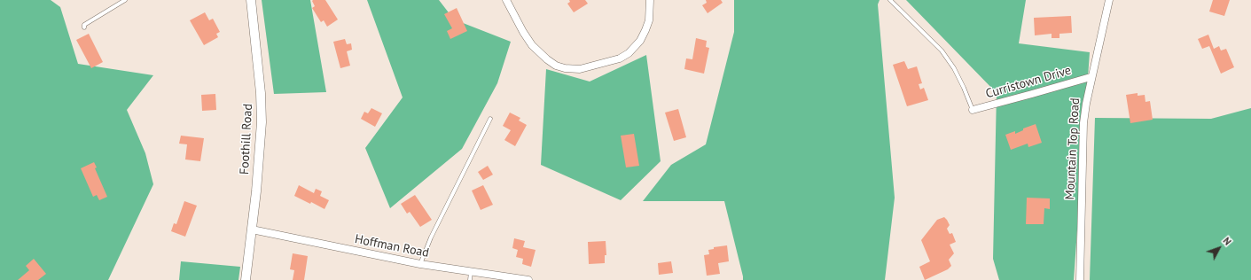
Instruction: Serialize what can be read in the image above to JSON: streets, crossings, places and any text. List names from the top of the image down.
{
  "streets": {
    "street": [
      "Curristown Drive",
      "Foothill Road",
      "Mountain Top Road",
      "Hoffman Road"
    ]
  },
  "crossings": [
    ["Curristown Drive", "Mountain Top Road"],
    ["Foothill Road", "Hoffman Road"]
  ],
  "north": "top right"
}
